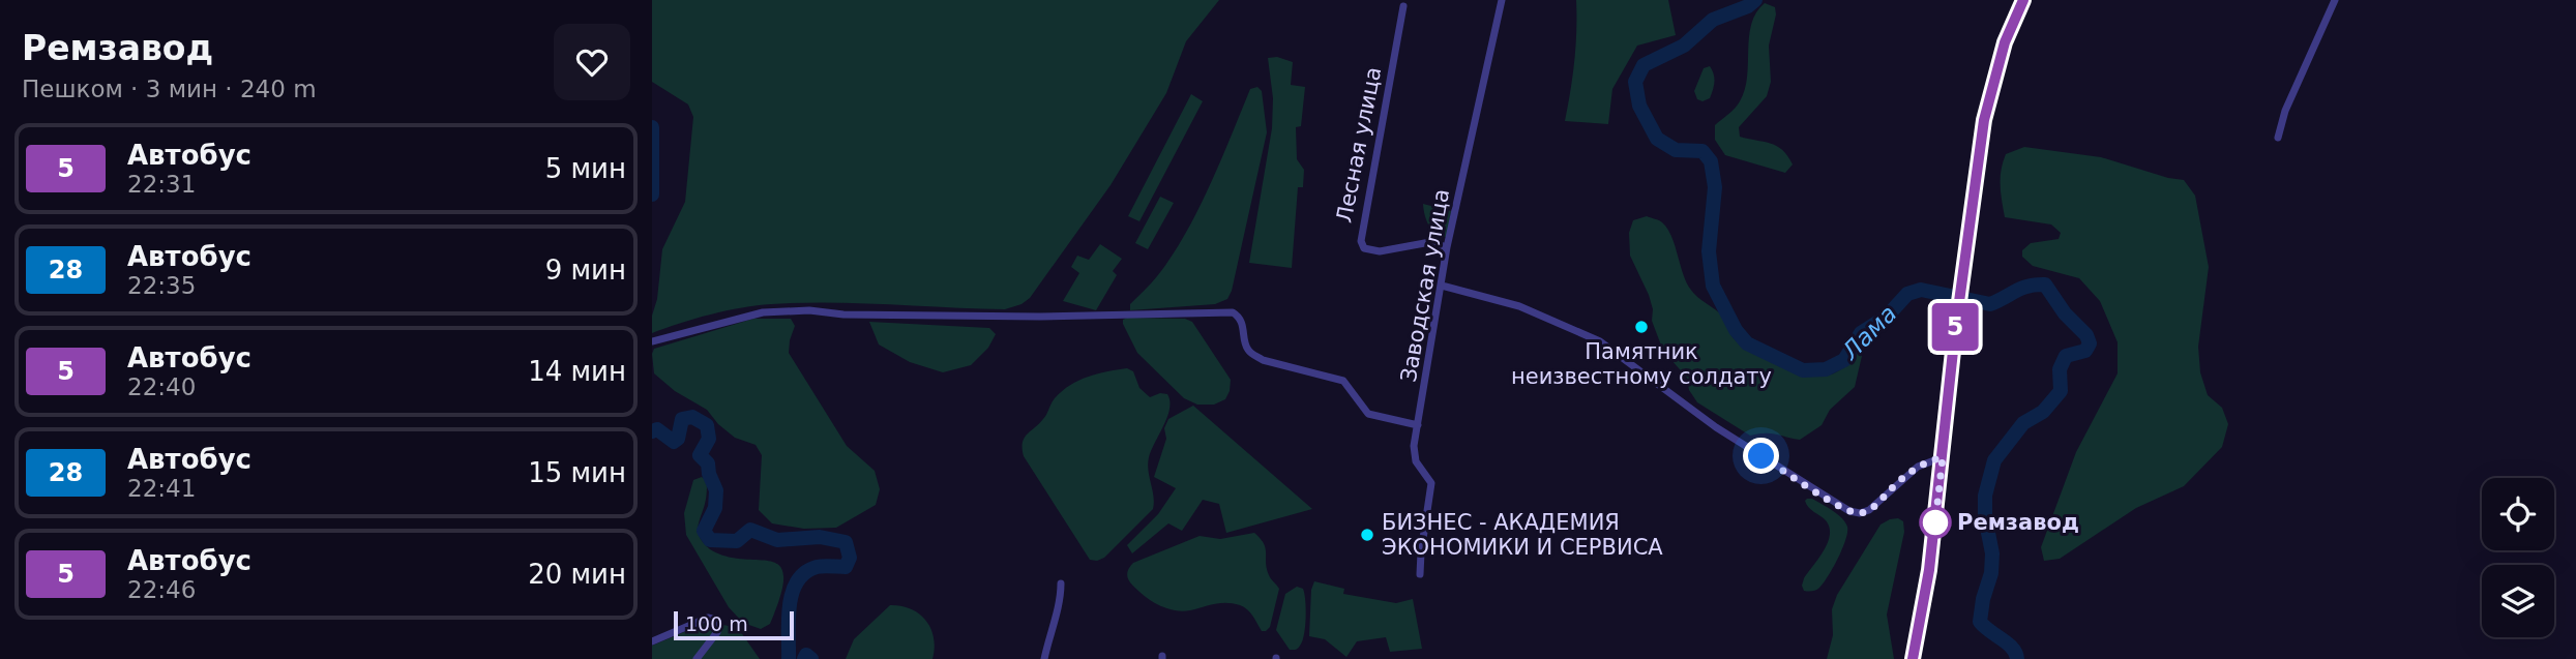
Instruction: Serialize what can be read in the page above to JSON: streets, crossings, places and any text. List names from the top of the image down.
{
  "streets": {
    "street": ["Лесная улица", "Заводская улица"]
  },
  "crossings": [
    ["Лесная улица", "Заводская улица"]
  ],
  "water": ["Лама"],
  "places": ["Памятник неизвестному солдату", "Ремзавод", "БИЗНЕС - АКАДЕМИЯ ЭКОНОМИКИ И СЕРВИСА"],
  "lines": ["bus line 5"],
  "scale_bar": "100 m",
  "page": {
    "heading": ["Ремзавод", "Пешком · 3 мин · 240 m"],
    "on_map": "5",
    "list": [
      {
        "mark": "5",
        "name": "Автобус",
        "note": "22:31",
        "value": "5 мин"
      },
      {
        "mark": "28",
        "name": "Автобус",
        "note": "22:35",
        "value": "9 мин"
      },
      {
        "mark": "5",
        "name": "Автобус",
        "note": "22:40",
        "value": "14 мин"
      },
      {
        "mark": "28",
        "name": "Автобус",
        "note": "22:41",
        "value": "15 мин"
      },
      {
        "mark": "5",
        "name": "Автобус",
        "note": "22:46",
        "value": "20 мин"
      }
    ],
    "scale": "100 m"
  }
}
